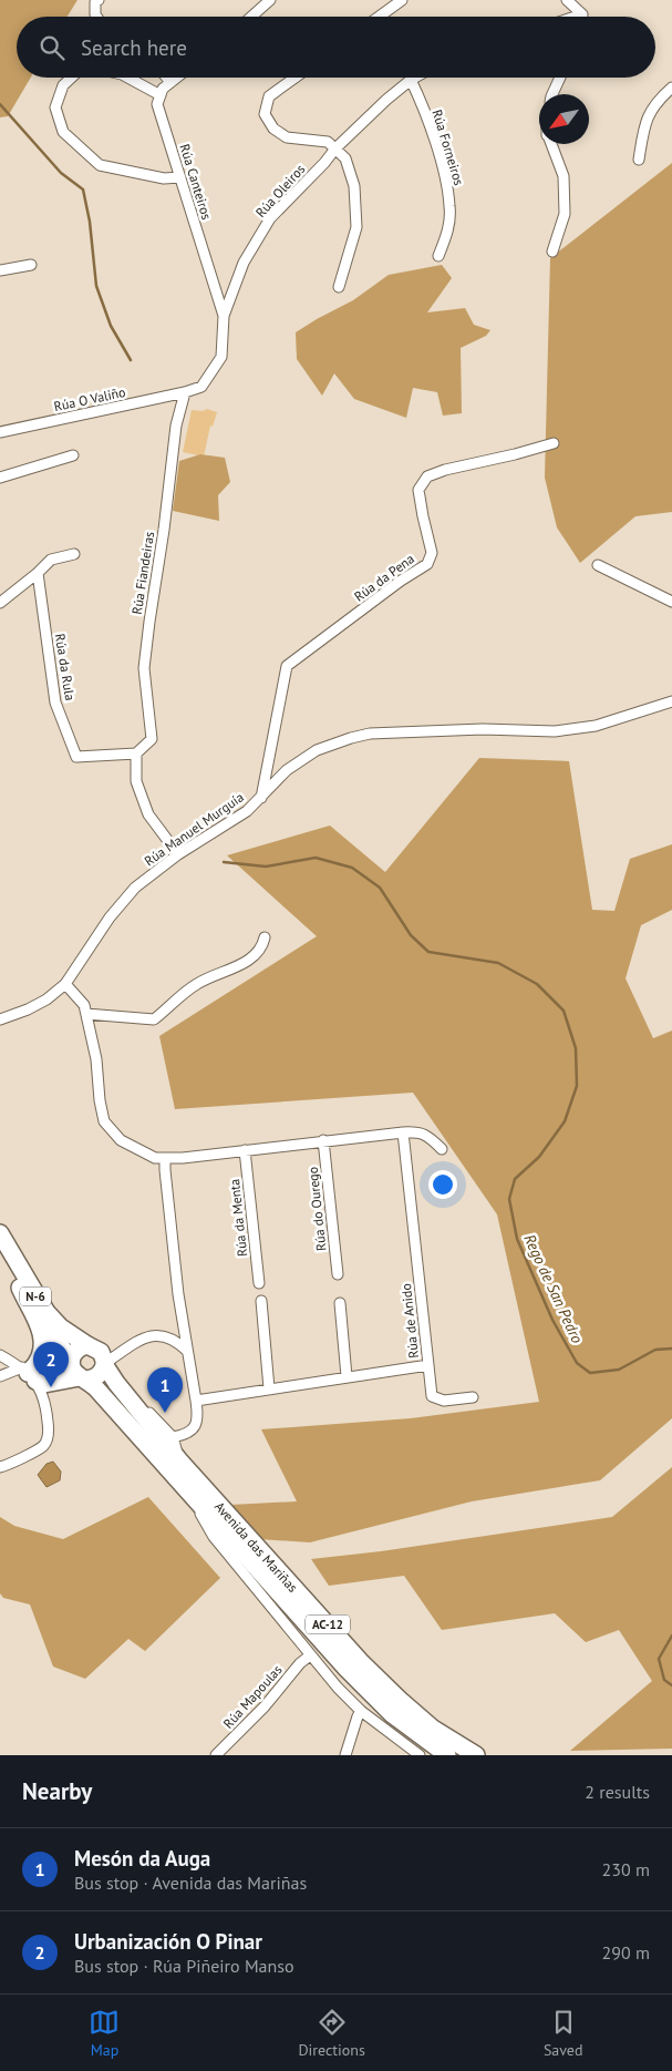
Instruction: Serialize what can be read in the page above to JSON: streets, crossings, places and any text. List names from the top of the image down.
{
  "streets": {
    "highway": ["N-6", "Avenida das Mariñas", "AC-12"],
    "street": [
      "Rúa Forneiros",
      "Rúa Canteiros",
      "Rúa Oleiros",
      "Rúa O Valiño",
      "Rúa Fiandeiras",
      "Rúa da Pena",
      "Rúa da Rula",
      "Rúa Manuel Murguía",
      "Rúa do Ourego",
      "Rúa da Menta",
      "Rúa de Anido",
      "Rúa Mapoulas"
    ]
  },
  "crossings": [
    ["Rúa Forneiros", "Rúa Oleiros"],
    ["Rúa Canteiros", "Rúa Oleiros"],
    ["Rúa Oleiros", "Rúa O Valiño"],
    ["Rúa Oleiros", "Rúa Fiandeiras"],
    ["Rúa O Valiño", "Rúa Fiandeiras"],
    ["Rúa Fiandeiras", "Rúa da Rula"],
    ["Rúa da Pena", "Rúa Manuel Murguía"],
    ["N-6", "Avenida das Mariñas"],
    ["N-6", "AC-12"],
    ["Avenida das Mariñas", "AC-12"],
    ["Avenida das Mariñas", "Rúa Mapoulas"]
  ],
  "water": ["Rego de San Pedro"],
  "north": "bottom left",
  "page": {
    "search": "Search here",
    "pins": ["2", "1"],
    "heading": ["Nearby", "2 results"],
    "list": [
      {
        "mark": "1",
        "name": "Mesón da Auga",
        "note": "Bus stop · Avenida das Mariñas",
        "value": "230 m"
      },
      {
        "mark": "2",
        "name": "Urbanización O Pinar",
        "note": "Bus stop · Rúa Piñeiro Manso",
        "value": "290 m"
      }
    ],
    "nav": ["Map", "Directions", "Saved"]
  }
}
